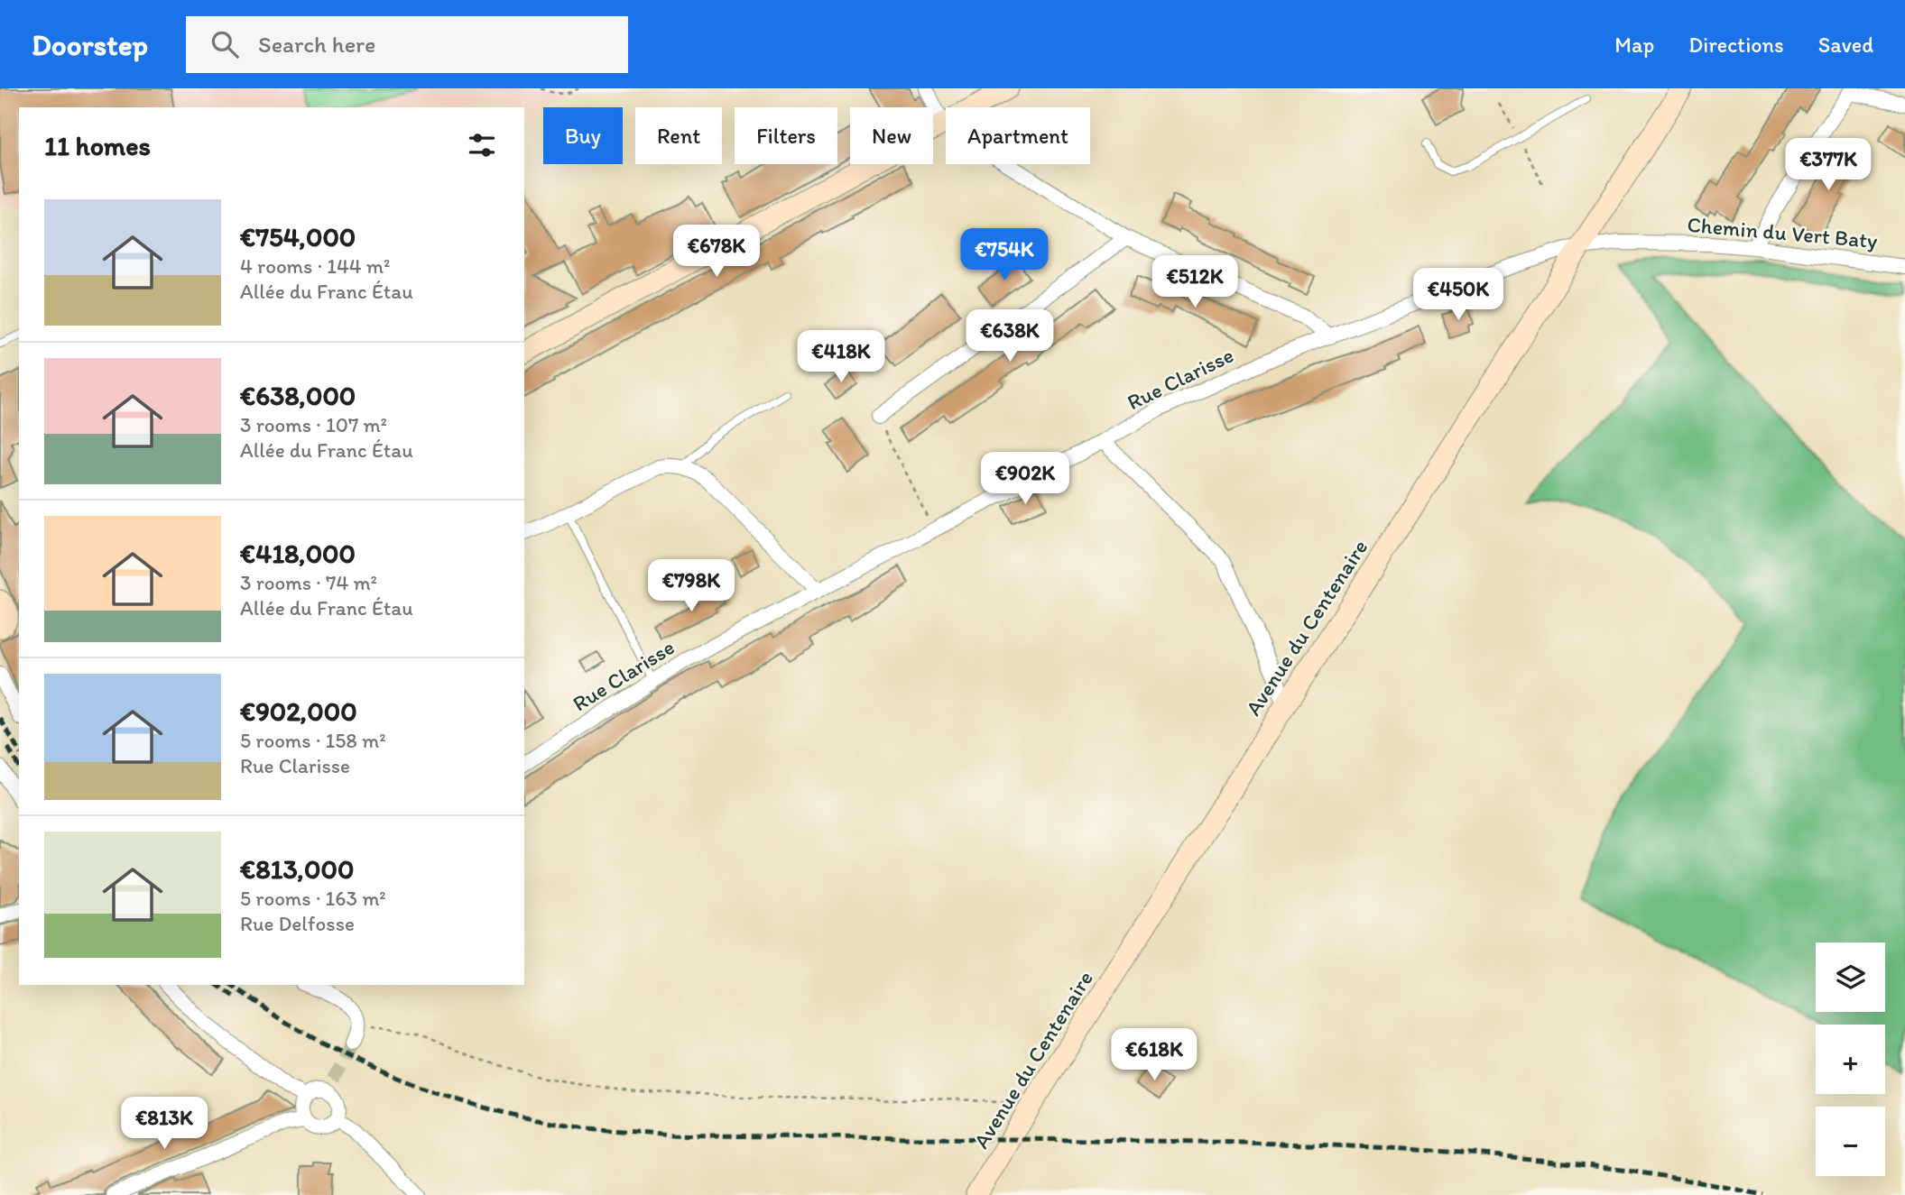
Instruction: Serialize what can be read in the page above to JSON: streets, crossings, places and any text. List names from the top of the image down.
{
  "streets": {
    "main road": ["Avenue du Centenaire"],
    "street": ["Chemin du Vert Baty", "Rue Clarisse"]
  },
  "crossings": [
    ["Chemin du Vert Baty", "Rue Clarisse"],
    ["Chemin du Vert Baty", "Avenue du Centenaire"],
    ["Rue Clarisse", "Avenue du Centenaire"]
  ],
  "page": {
    "header": "Doorstep",
    "search": "Search here",
    "nav": ["Map", "Directions", "Saved"],
    "chip": [
      "Buy",
      "Rent",
      "Filters",
      "New",
      "Apartment"
    ],
    "heading": "11 homes",
    "price": [
      "€377K",
      "€678K",
      "€754K",
      "€512K",
      "€450K",
      "€638K",
      "€418K",
      "€902K",
      "€798K",
      "€618K",
      "€813K"
    ],
    "list": [
      {
        "name": "€754,000",
        "note": "4 rooms · 144 m² · Allée du Franc Étau"
      },
      {
        "name": "€638,000",
        "note": "3 rooms · 107 m² · Allée du Franc Étau"
      },
      {
        "name": "€418,000",
        "note": "3 rooms · 74 m² · Allée du Franc Étau"
      },
      {
        "name": "€902,000",
        "note": "5 rooms · 158 m² · Rue Clarisse"
      },
      {
        "name": "€813,000",
        "note": "5 rooms · 163 m² · Rue Delfosse"
      }
    ],
    "map_buttons": ["+", "−"]
  }
}
